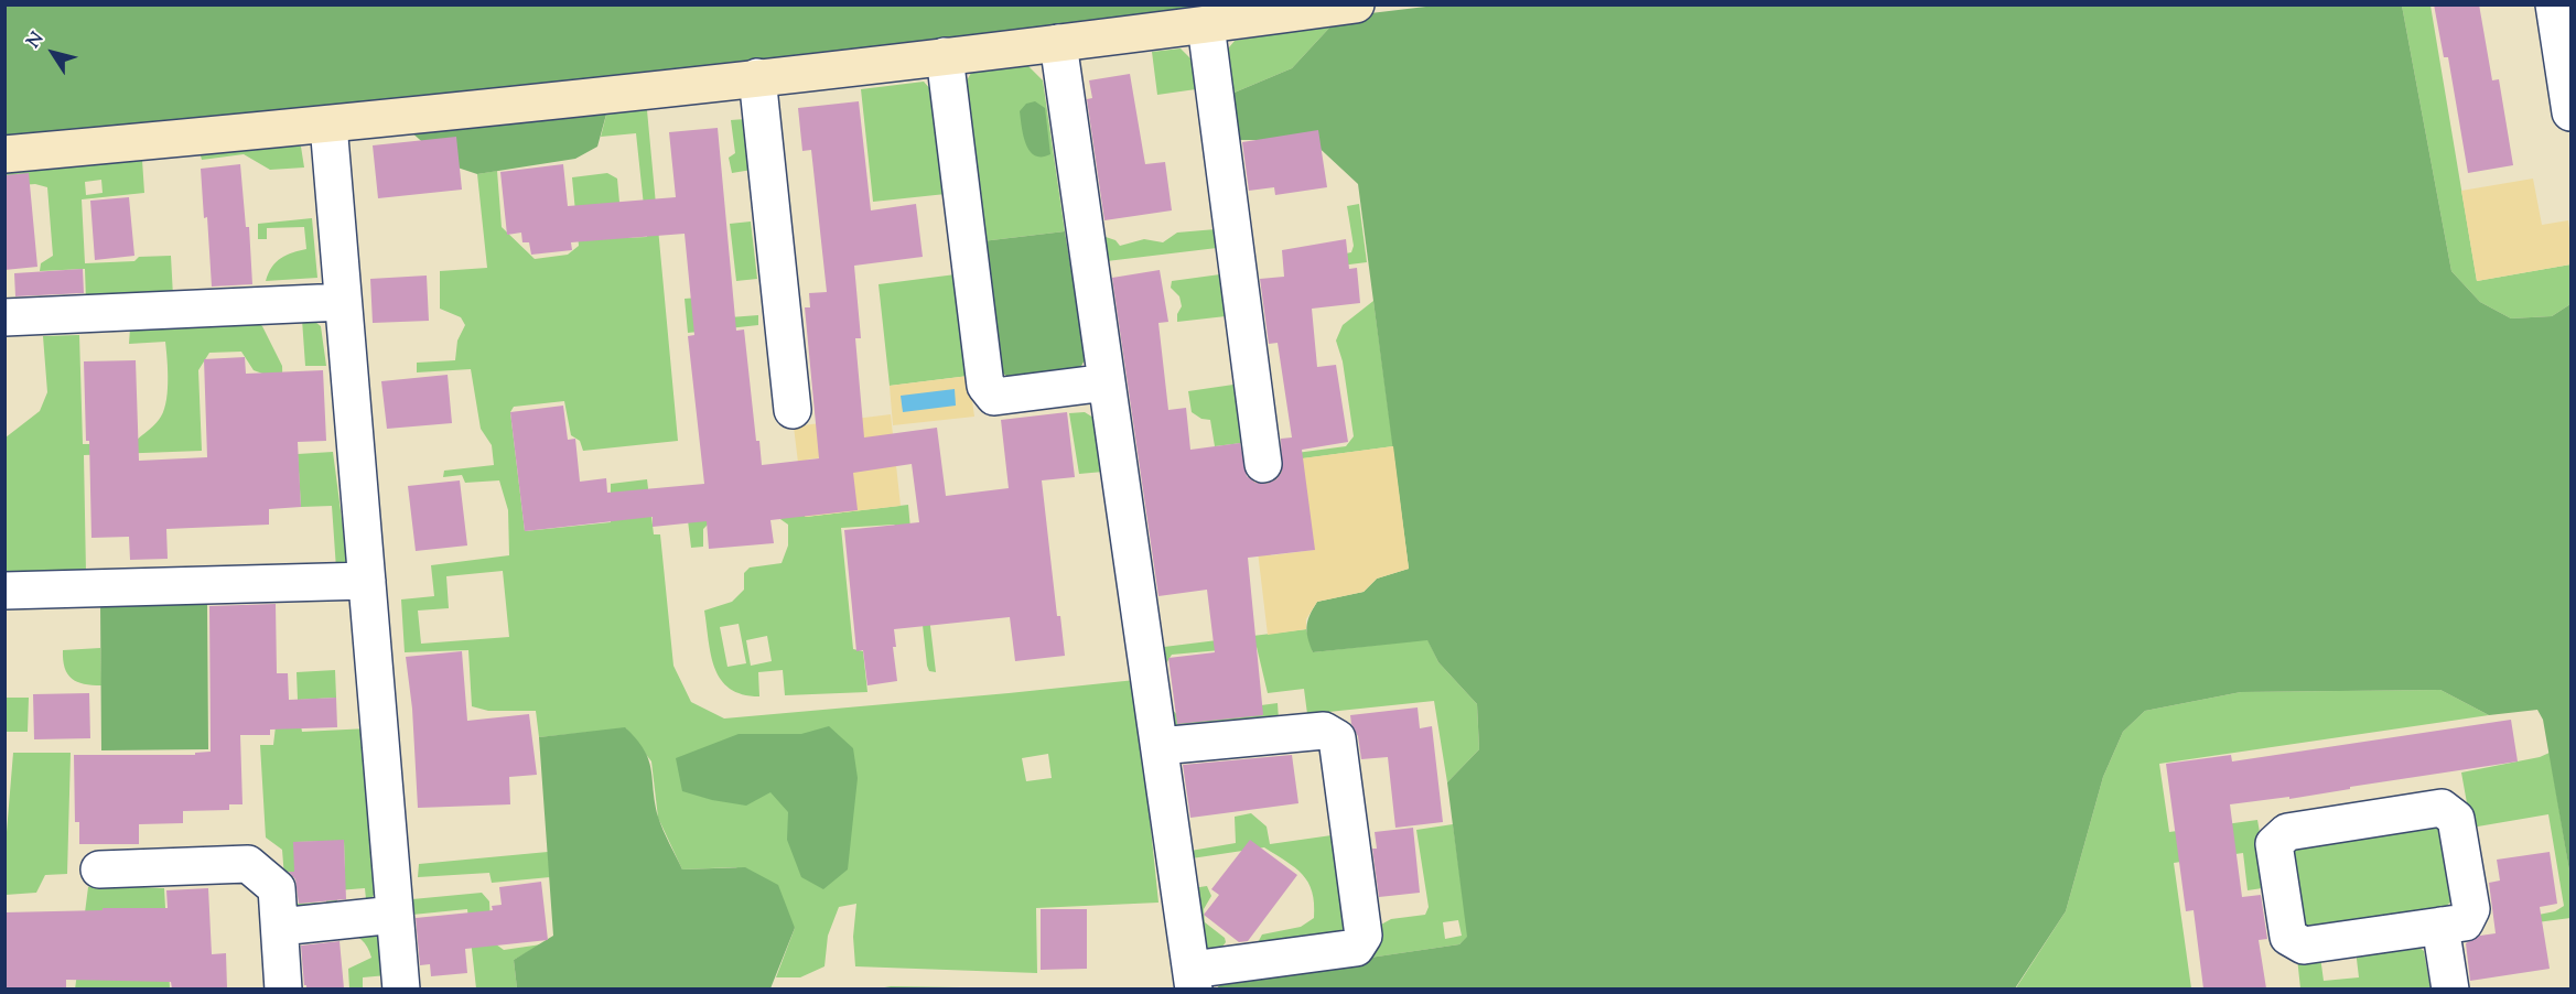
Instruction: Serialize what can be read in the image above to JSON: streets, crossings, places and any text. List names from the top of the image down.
{
  "north": "top left"
}
